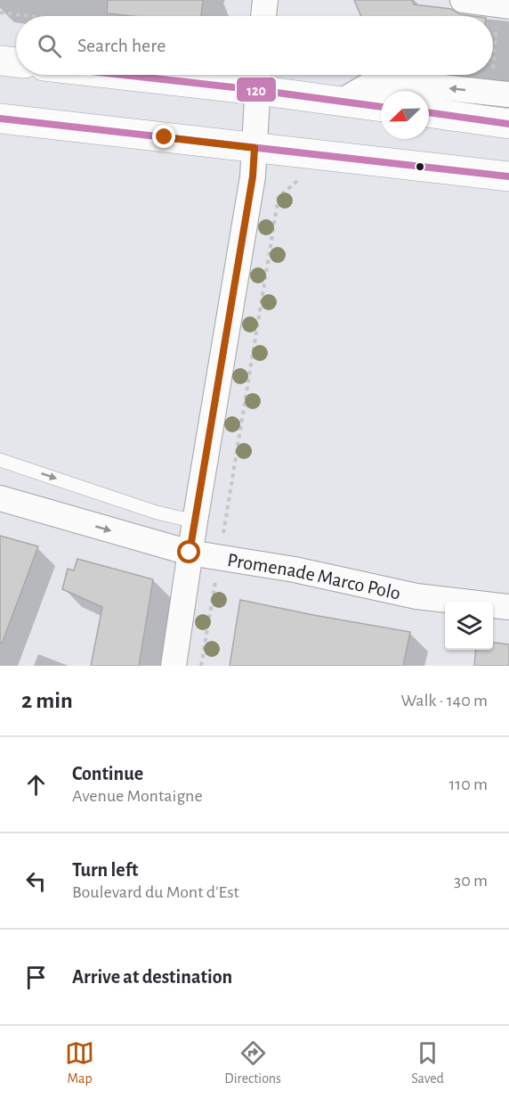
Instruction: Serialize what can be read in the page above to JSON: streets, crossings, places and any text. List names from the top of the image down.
{
  "streets": {
    "street": ["Promenade Marco Polo"]
  },
  "one_way": ["Promenade Marco Polo"],
  "lines": ["transit line 120"],
  "north": "bottom left",
  "page": {
    "search": "Search here",
    "heading": ["2 min", "Walk · 140 m"],
    "list": [
      ["Continue", "Avenue Montaigne", "110 m"],
      ["Turn left", "Boulevard du Mont d'Est", "30 m"],
      "Arrive at destination"
    ],
    "nav": ["Map", "Directions", "Saved"]
  }
}
